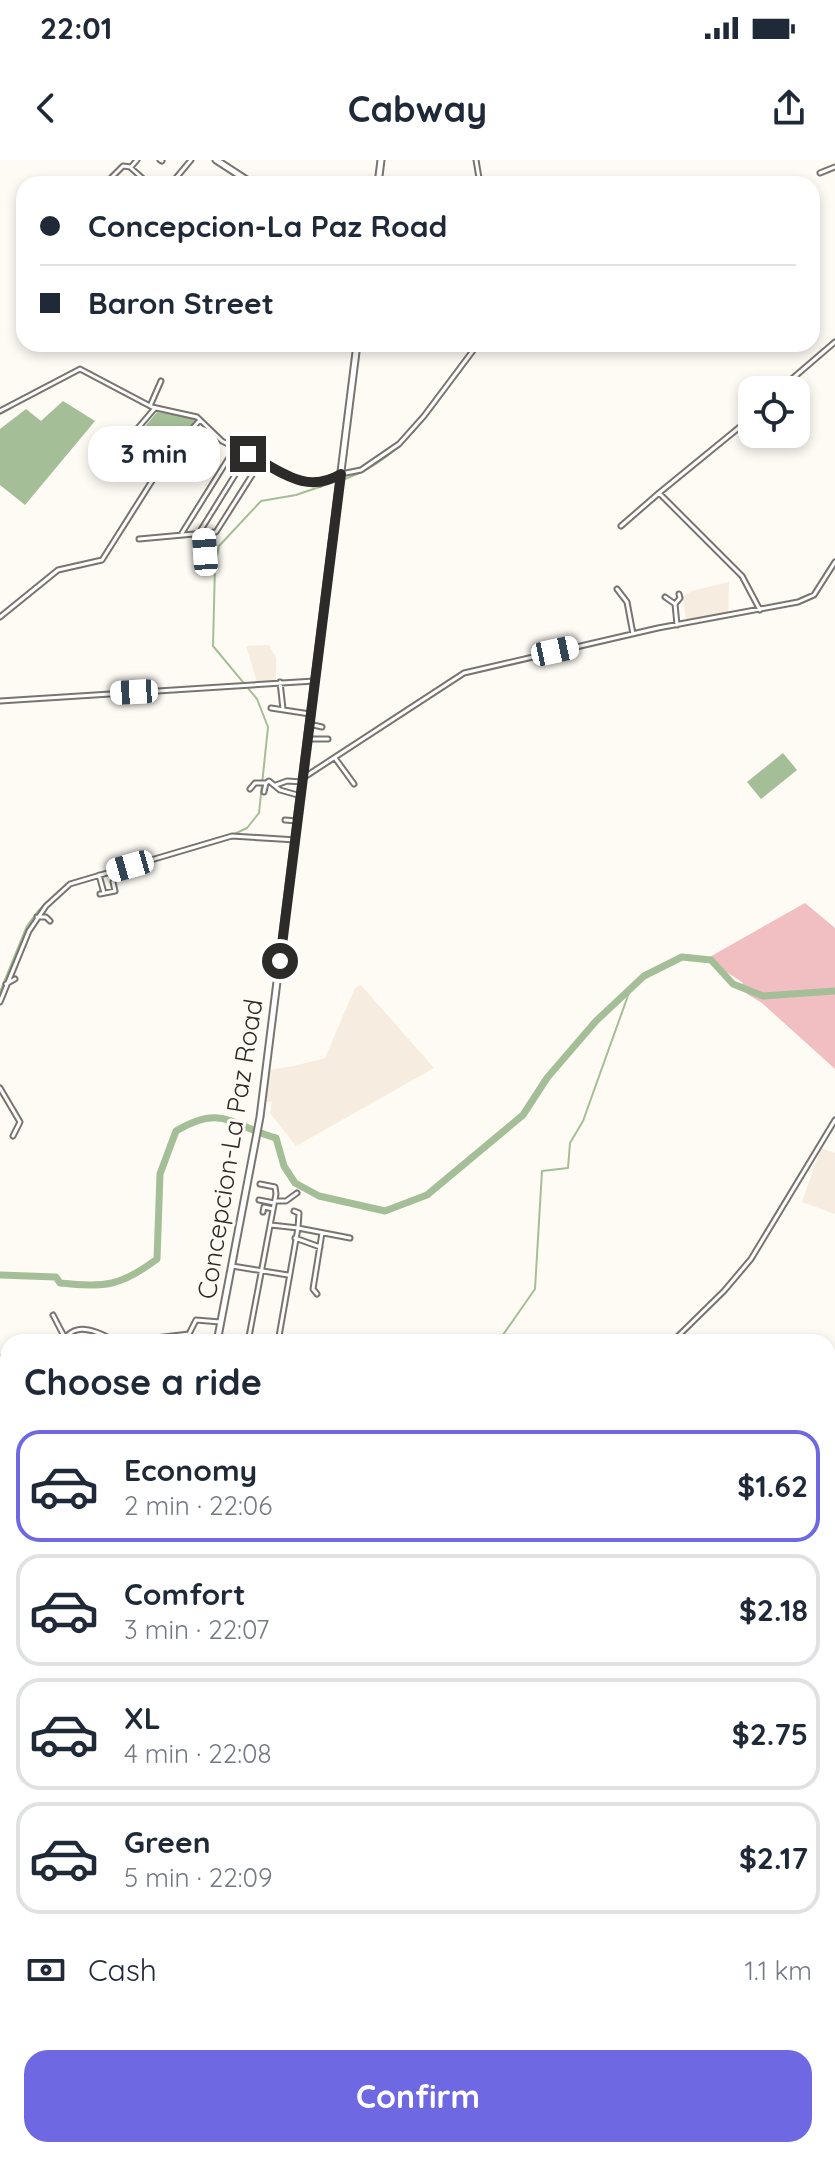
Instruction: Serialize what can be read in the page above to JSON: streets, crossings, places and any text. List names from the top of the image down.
{
  "streets": {
    "main road": ["Concepcion-La Paz Road"]
  },
  "page": {
    "status": "22:01",
    "header": "Cabway",
    "banner": ["Concepcion-La Paz Road", "Baron Street"],
    "bubble": "3 min",
    "heading": "Choose a ride",
    "list": [
      {
        "name": "Economy",
        "note": "2 min · 22:06",
        "value": "$1.62"
      },
      {
        "name": "Comfort",
        "note": "3 min · 22:07",
        "value": "$2.18"
      },
      {
        "name": "XL",
        "note": "4 min · 22:08",
        "value": "$2.75"
      },
      {
        "name": "Green",
        "note": "5 min · 22:09",
        "value": "$2.17"
      }
    ],
    "pay": ["Cash", "1.1 km"],
    "buttons": "Confirm"
  }
}
